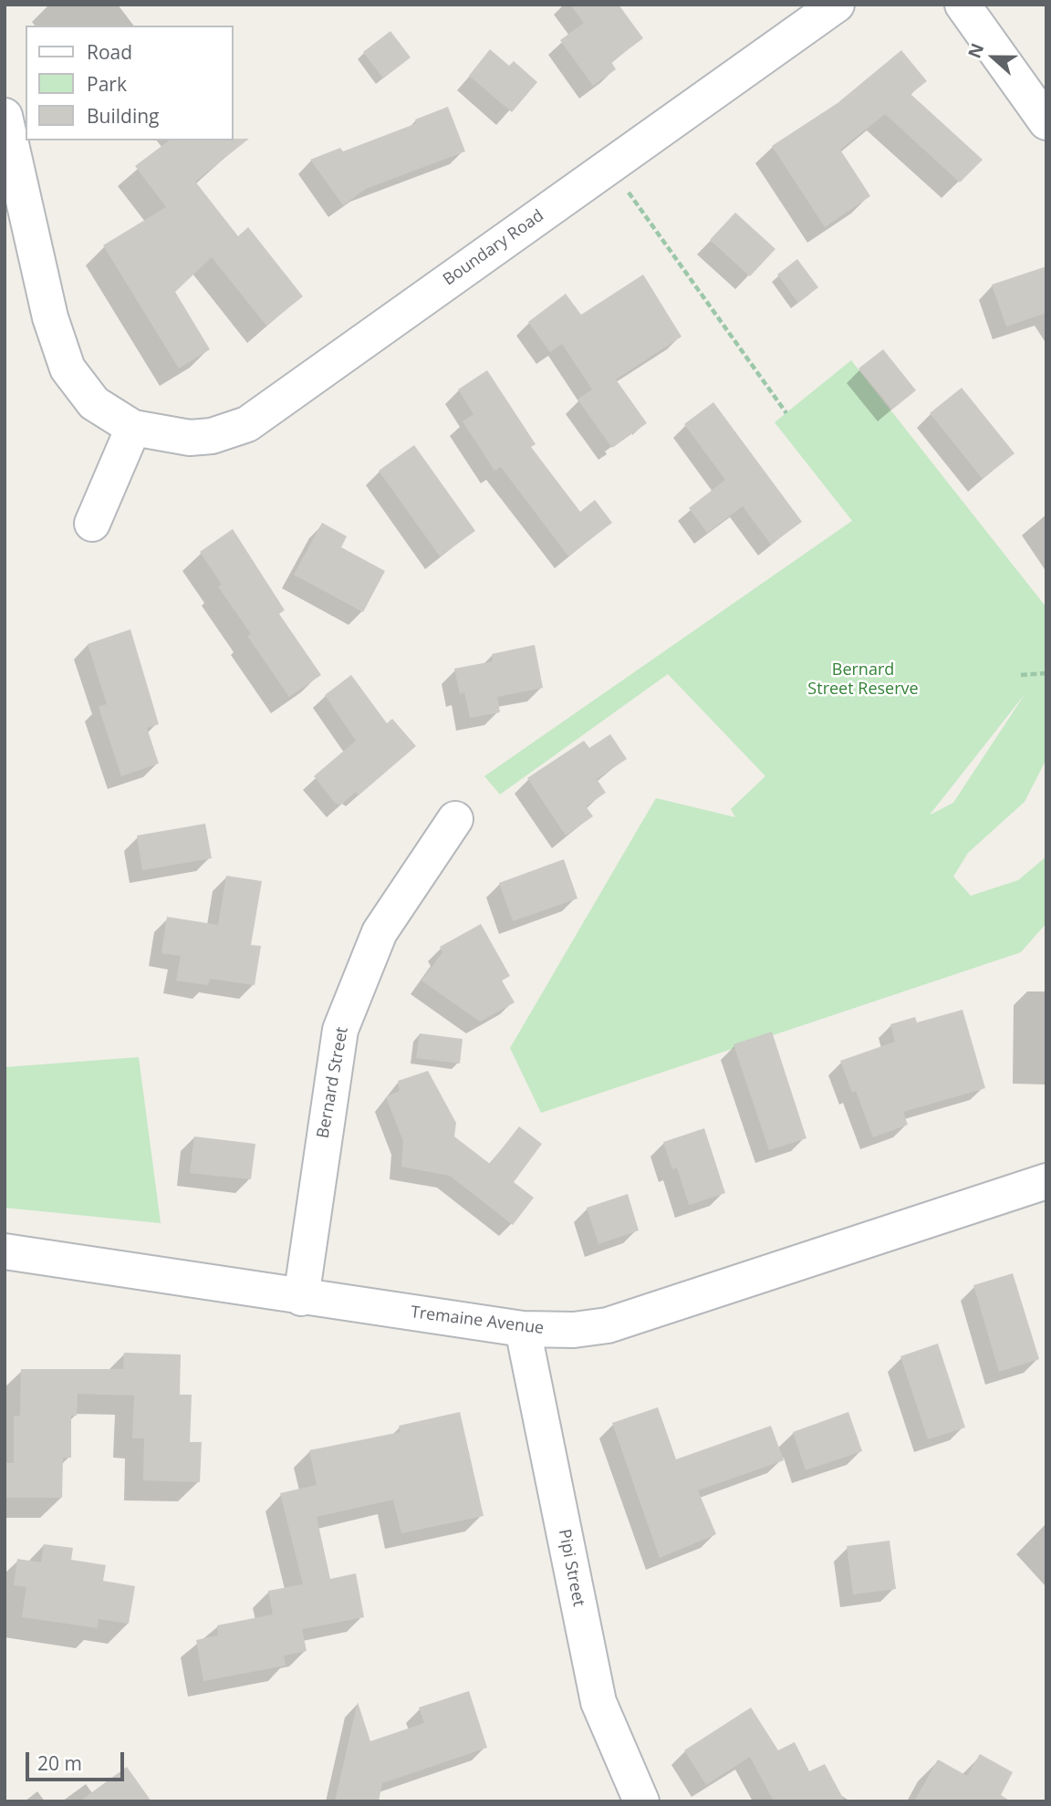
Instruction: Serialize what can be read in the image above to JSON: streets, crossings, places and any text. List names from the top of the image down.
{
  "streets": {
    "street": [
      "Boundary Road",
      "Bernard Street",
      "Tremaine Avenue",
      "Pipi Street"
    ]
  },
  "crossings": [
    ["Bernard Street", "Tremaine Avenue"],
    ["Tremaine Avenue", "Pipi Street"]
  ],
  "parks": ["Bernard Street Reserve"],
  "legend": ["Road", "Park", "Building"],
  "scale_bar": "20 m",
  "north": "left"
}
